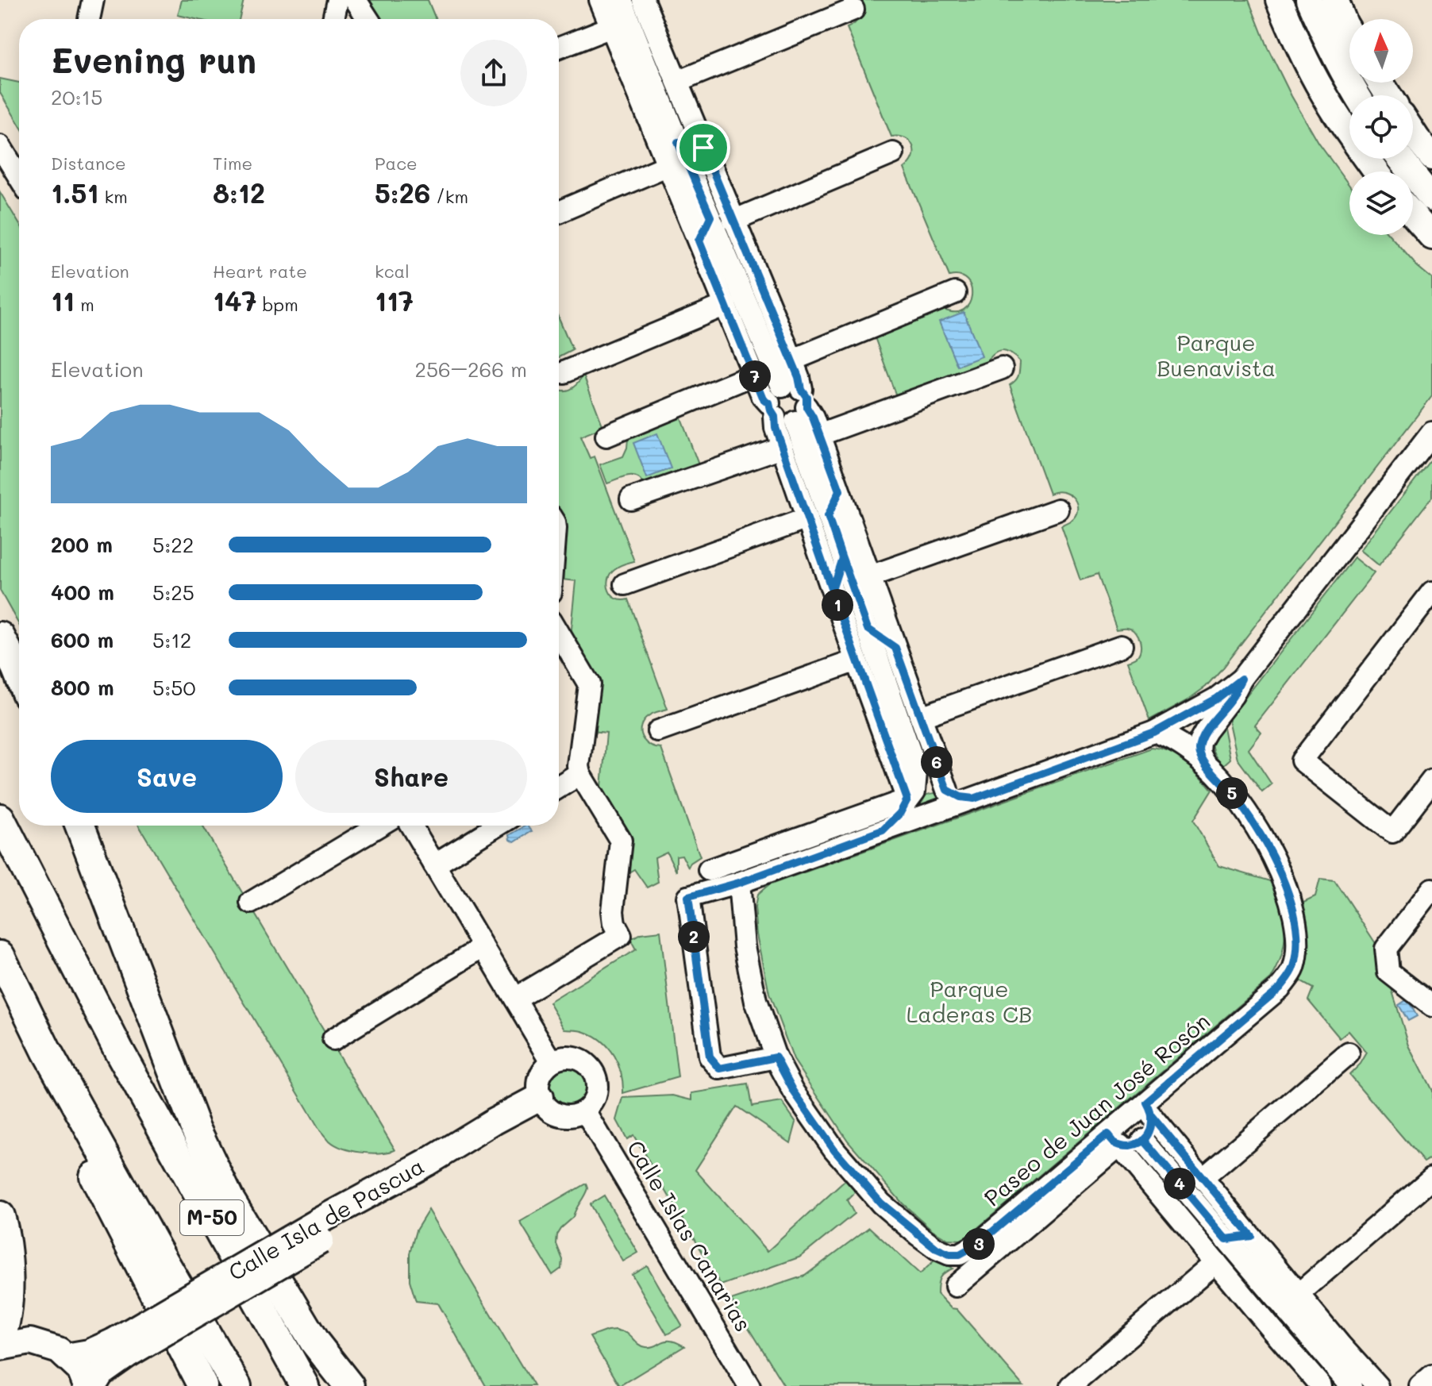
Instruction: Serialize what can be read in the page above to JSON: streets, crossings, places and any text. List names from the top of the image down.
{
  "streets": {
    "highway": ["M-50"],
    "main road": ["Calle Isla de Pascua"],
    "street": ["Paseo de Juan José Rosón", "Calle Islas Canarias"]
  },
  "crossings": [
    ["Calle Isla de Pascua", "Calle Islas Canarias"]
  ],
  "parks": ["Parque Buenavista", "Parque Laderas CB"],
  "north": "top",
  "page": {
    "heading": ["Evening run", "20:15"],
    "stats": [
      ["Distance", "1.51 km"],
      ["Time", "8:12"],
      ["Pace", "5:26 /km"],
      ["Elevation", "11 m"],
      ["Heart rate", "147 bpm"],
      ["kcal", "117"]
    ],
    "chart": ["Elevation", "256–266 m"],
    "pins": [
      "7",
      "1",
      "6",
      "5",
      "2",
      "4",
      "3"
    ],
    "list": [
      {
        "name": "200 m",
        "note": "5:22"
      },
      {
        "name": "400 m",
        "note": "5:25"
      },
      {
        "name": "600 m",
        "note": "5:12"
      },
      {
        "name": "800 m",
        "note": "5:50"
      }
    ],
    "buttons": ["Save", "Share"]
  }
}
